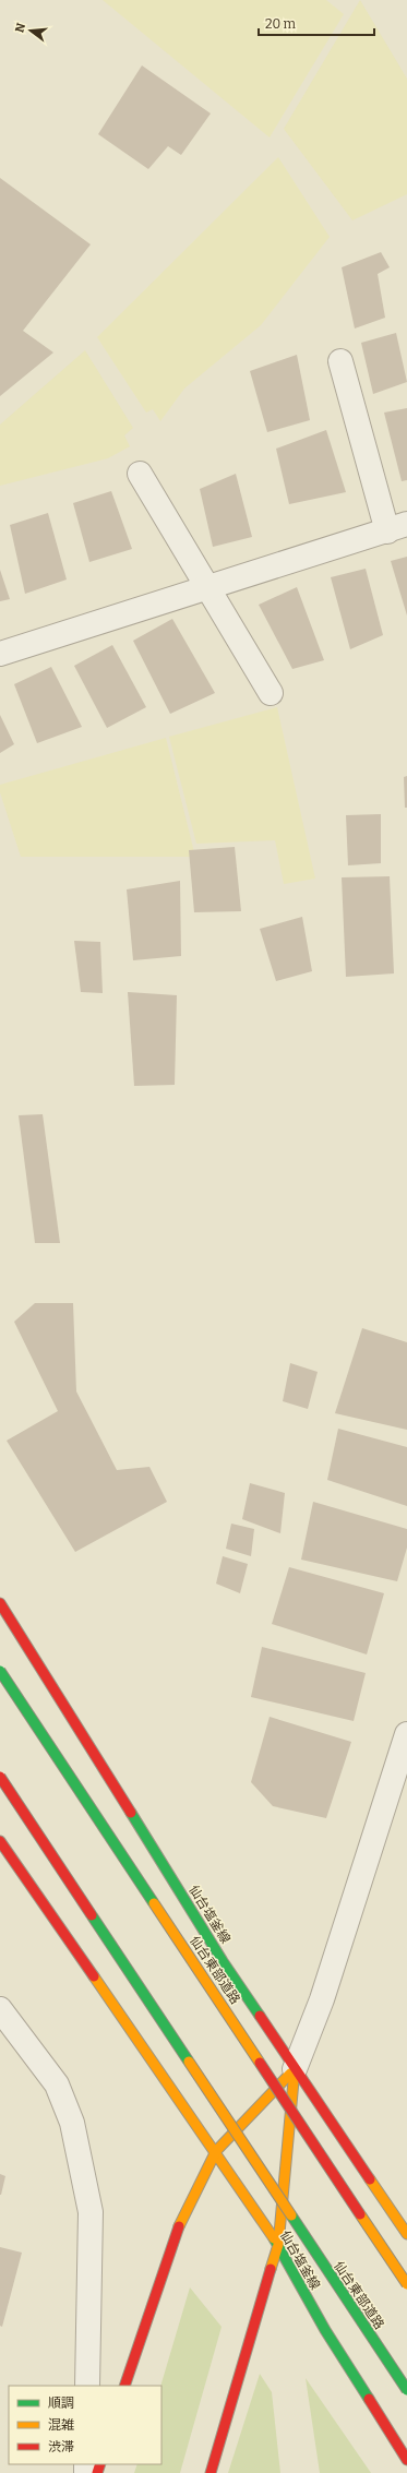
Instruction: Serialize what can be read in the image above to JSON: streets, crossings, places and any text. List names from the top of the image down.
{
  "streets": {
    "main road": ["仙台塩釜線", "仙台東部道路"]
  },
  "legend": ["順調", "混雑", "渋滞"],
  "scale_bar": "20 m",
  "north": "left"
}
